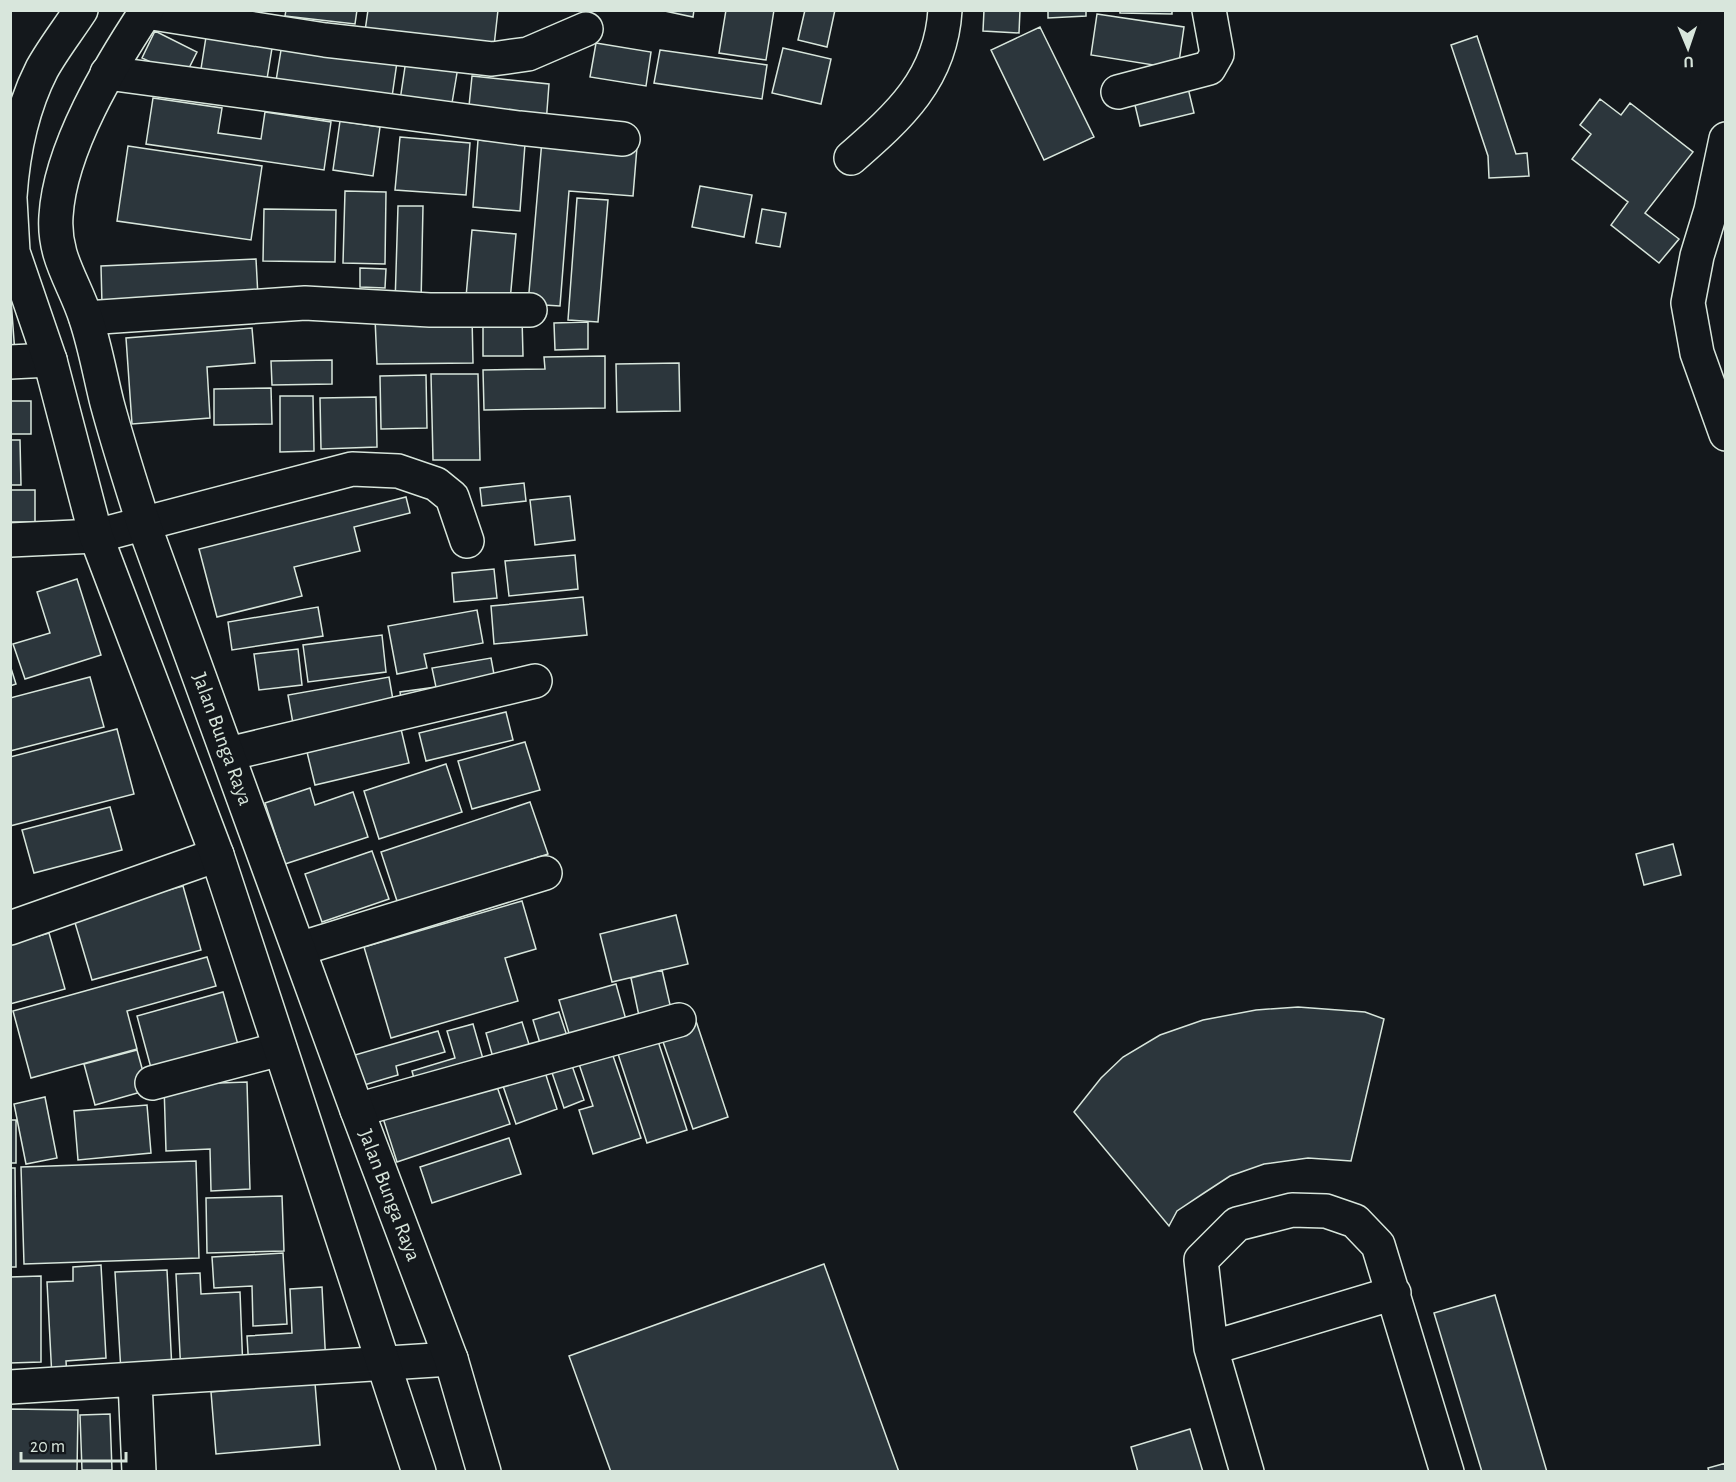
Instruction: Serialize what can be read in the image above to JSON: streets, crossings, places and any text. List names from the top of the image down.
{
  "streets": {
    "street": ["Jalan Bunga Raya"]
  },
  "scale_bar": "20 m",
  "north": "bottom"
}
